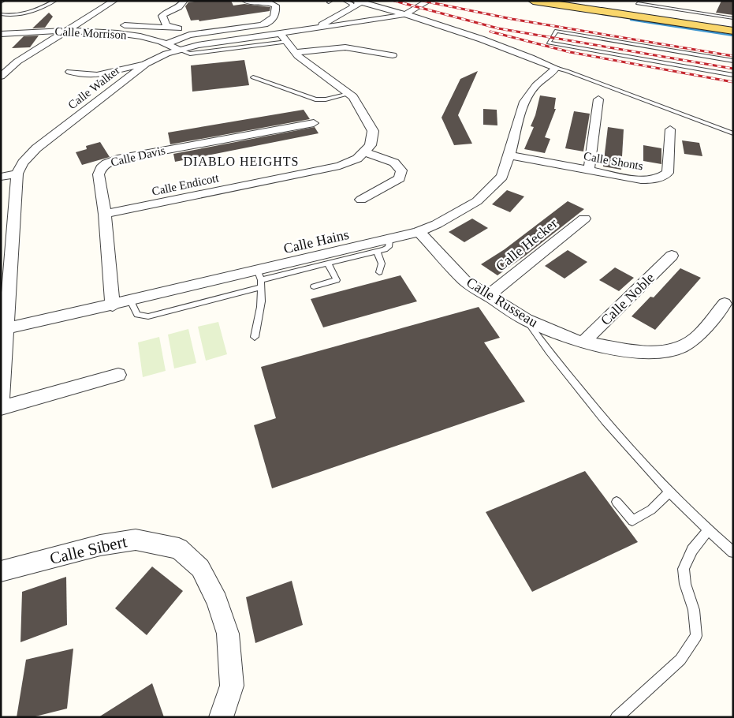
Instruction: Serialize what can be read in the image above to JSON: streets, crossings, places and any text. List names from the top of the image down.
{
  "streets": {
    "street": [
      "Calle Morrison",
      "Calle Walker",
      "Calle Davis",
      "Calle Shonts",
      "Calle Endicott",
      "Calle Hains",
      "Calle Hecker",
      "Calle Noble",
      "Calle Russeau",
      "Calle Sibert"
    ]
  },
  "crossings": [
    ["Calle Morrison", "Calle Walker"],
    ["Calle Davis", "Calle Endicott"],
    ["Calle Davis", "Calle Hains"],
    ["Calle Shonts", "Calle Hains"],
    ["Calle Hains", "Calle Russeau"],
    ["Calle Hecker", "Calle Russeau"],
    ["Calle Noble", "Calle Russeau"]
  ],
  "districts": ["DIABLO HEIGHTS"]
}
